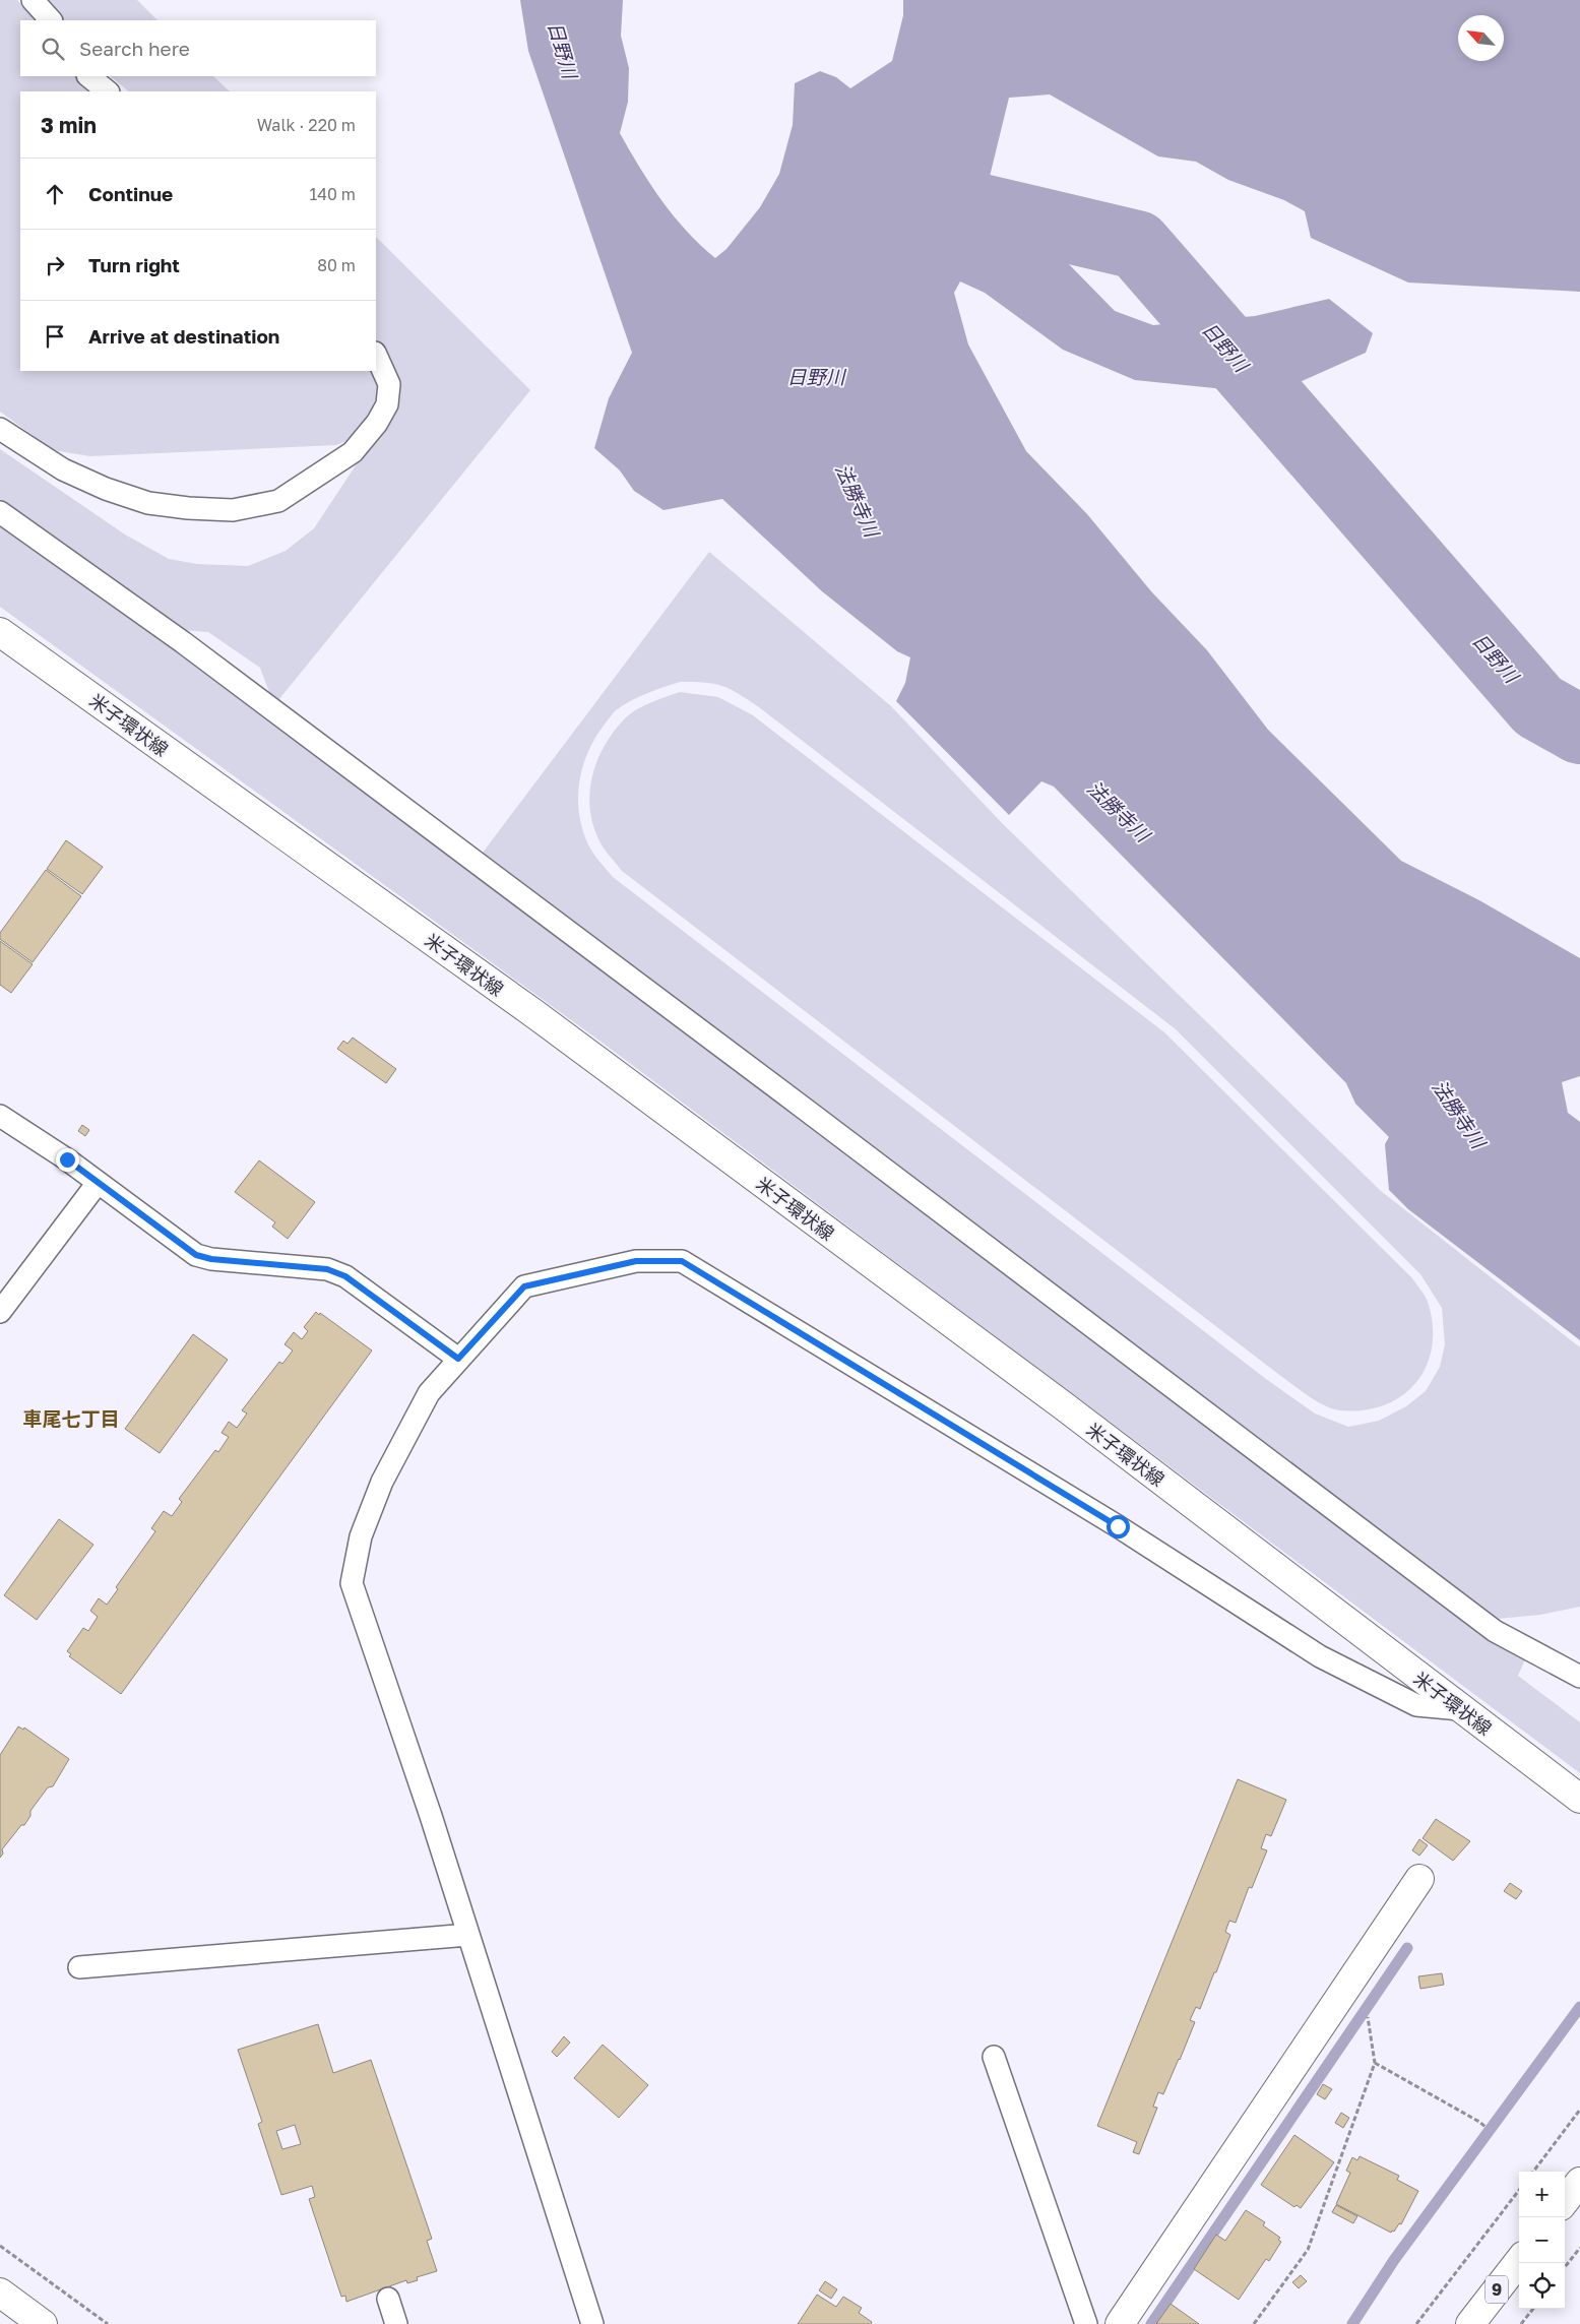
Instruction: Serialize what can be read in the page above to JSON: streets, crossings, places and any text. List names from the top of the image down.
{
  "streets": {
    "main road": ["米子環状線", "9"]
  },
  "districts": ["車尾七丁目"],
  "water": ["日野川", "法勝寺川"],
  "north": "top left",
  "page": {
    "search": "Search here",
    "heading": ["3 min", "Walk · 220 m"],
    "list": [
      ["Continue", "140 m"],
      ["Turn right", "80 m"],
      "Arrive at destination"
    ],
    "map_buttons": ["+", "−"]
  }
}
